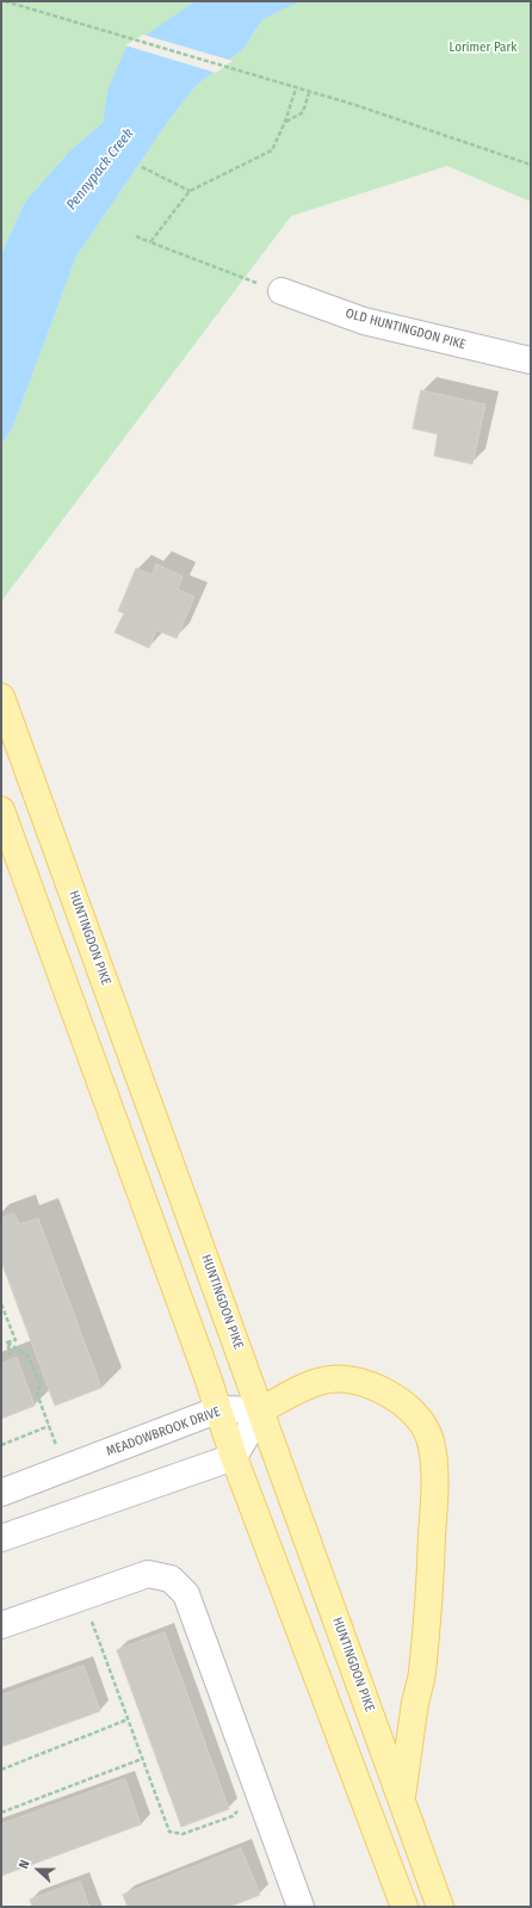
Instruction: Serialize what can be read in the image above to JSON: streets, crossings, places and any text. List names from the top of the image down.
{
  "streets": {
    "main road": ["HUNTINGDON PIKE"],
    "street": ["OLD HUNTINGDON PIKE", "MEADOWBROOK DRIVE"]
  },
  "crossings": [
    ["HUNTINGDON PIKE", "MEADOWBROOK DRIVE"]
  ],
  "water": ["Pennypack Creek"],
  "parks": ["Lorimer Park"],
  "north": "left"
}
